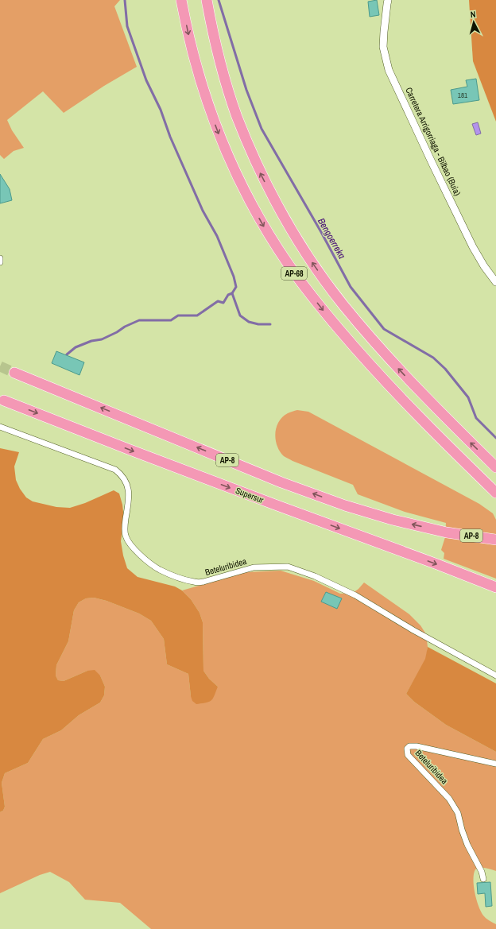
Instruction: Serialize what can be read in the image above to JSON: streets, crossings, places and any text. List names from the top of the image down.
{
  "streets": {
    "highway": ["AP-68", "AP-8", "Supersur"],
    "street": ["Carretera Arrigorriaga - Bilbao (Buia)", "Beteluribidea"]
  },
  "water": ["Bengoerreka"],
  "house_numbers": ["181"],
  "north": "top"
}
